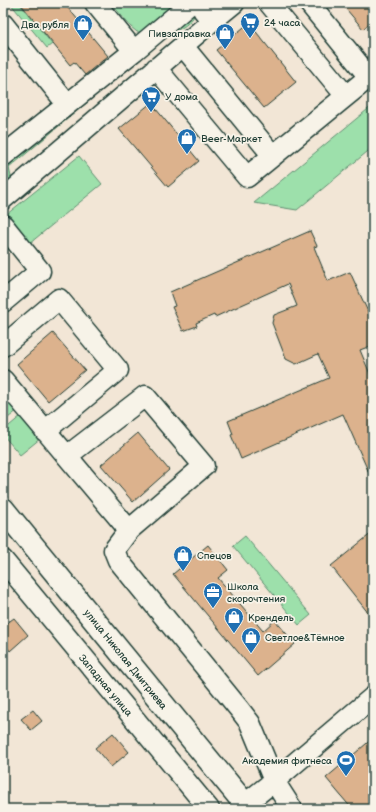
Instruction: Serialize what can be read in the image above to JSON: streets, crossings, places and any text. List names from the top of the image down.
{
  "streets": {
    "main road": ["улица Николая Дмитриева"],
    "street": ["Западная улица"]
  },
  "places": {
    "supermarket": ["24 часа", "У дома"],
    "shop": [
      "Два рубля",
      "Пивзаправка",
      "Beer-Маркет",
      "Спецов",
      "Крендель",
      "Светлое&Тёмное"
    ],
    "office": ["Школа скорочтения"],
    "sports": ["Академия фитнеса"]
  }
}
